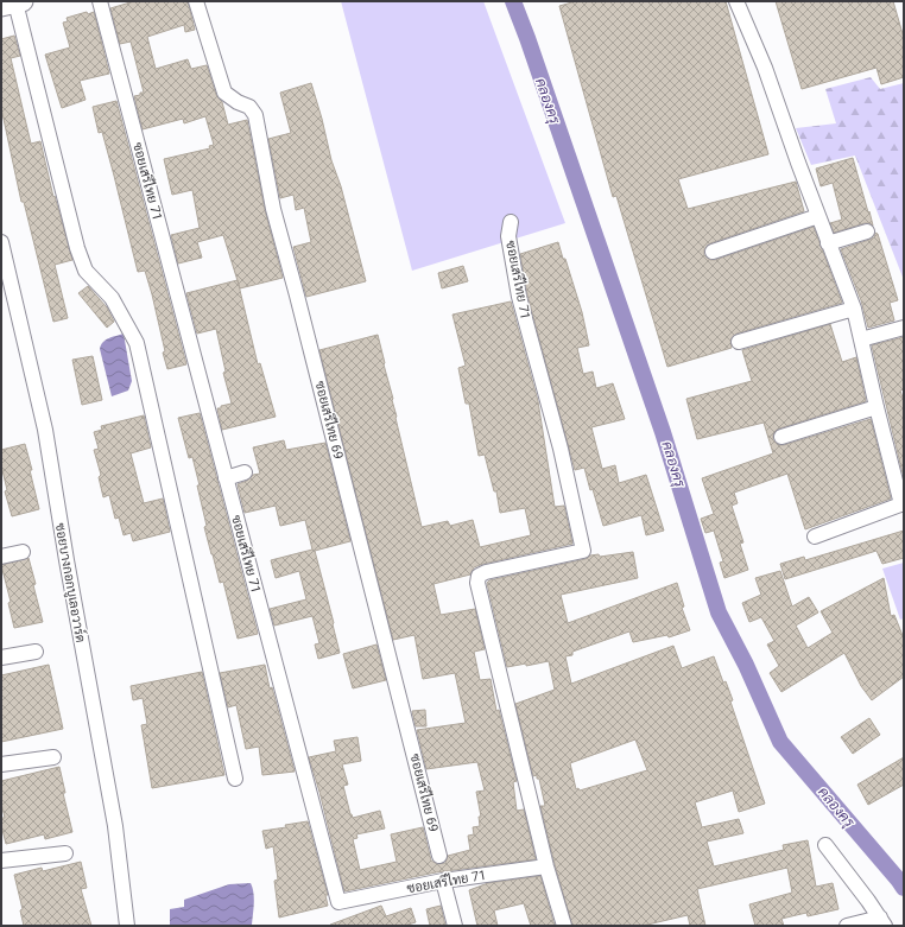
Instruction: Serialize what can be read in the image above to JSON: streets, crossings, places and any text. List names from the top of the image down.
{
  "streets": {
    "street": ["ซอยเสรีไทย 71", "ซอยเสรีไทย 69", "ซอยบางกอกบูเลอวาร์ด"]
  },
  "water": ["คลองครุ"]
}
